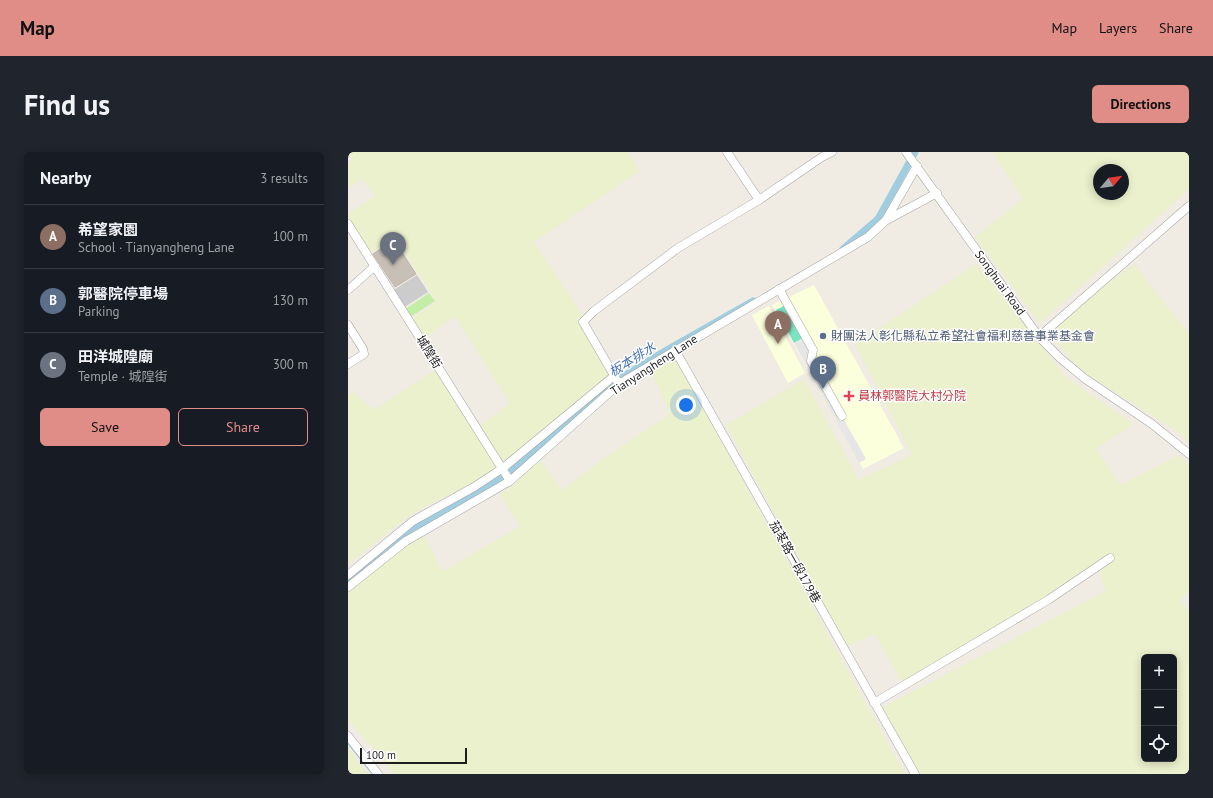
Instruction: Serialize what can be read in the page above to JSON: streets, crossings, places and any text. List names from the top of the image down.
{
  "streets": {
    "street": [
      "Songhuai Road",
      "城隍街",
      "Tianyangheng Lane",
      "茄苳路一段179巷"
    ]
  },
  "crossings": [
    ["Songhuai Road", "Tianyangheng Lane"],
    ["城隍街", "Tianyangheng Lane"],
    ["Tianyangheng Lane", "茄苳路一段179巷"]
  ],
  "water": ["板本排水"],
  "places": {
    "other": ["財團法人彰化縣私立希望社會福利慈善事業基金會"],
    "health": ["員林郭醫院大村分院"]
  },
  "scale_bar": "100 m",
  "north": "top right",
  "page": {
    "header": "Map",
    "nav": ["Map", "Layers", "Share"],
    "buttons": [
      "Directions",
      ["Save", "Share"]
    ],
    "title": "Find us",
    "heading": ["Nearby", "3 results"],
    "list": [
      {
        "mark": "A",
        "name": "希望家園",
        "note": "School · Tianyangheng Lane",
        "value": "100 m"
      },
      {
        "mark": "B",
        "name": "郭醫院停車場",
        "note": "Parking",
        "value": "130 m"
      },
      {
        "mark": "C",
        "name": "田洋城隍廟",
        "note": "Temple · 城隍街",
        "value": "300 m"
      }
    ],
    "pins": ["C", "A", "B"],
    "map_buttons": ["+", "−"],
    "scale": "100 m"
  }
}
